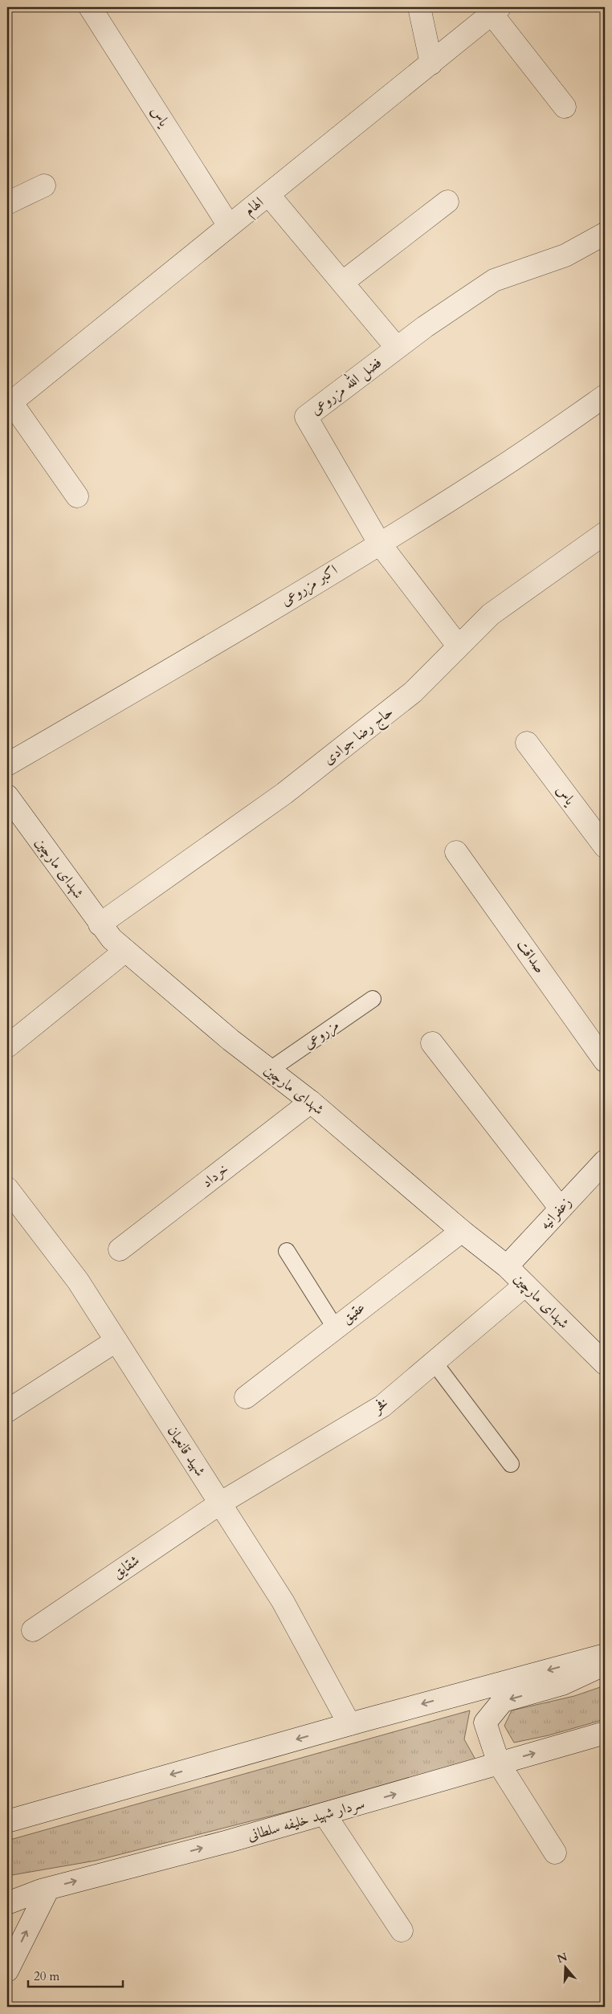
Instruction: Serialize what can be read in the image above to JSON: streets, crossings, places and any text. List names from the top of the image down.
{
  "streets": {
    "street": [
      "یاس",
      "الهام",
      "فضل الله مزروعی",
      "اکبر مزروعی",
      "حاج رضا جوادی",
      "شهدای مارچین",
      "صداقت",
      "خرداد",
      "زعفرانیه",
      "عقیق",
      "فخر",
      "شهید قانعیان",
      "شقایق",
      "سردار شهید خلیفه سلطانی"
    ],
    "lane": ["مزروعی"]
  },
  "crossings": [
    ["یاس", "الهام"],
    ["فضل الله مزروعی", "اکبر مزروعی"],
    ["فضل الله مزروعی", "حاج رضا جوادی"],
    ["حاج رضا جوادی", "شهدای مارچین"],
    ["شهدای مارچین", "مزروعی"],
    ["شهدای مارچین", "خرداد"],
    ["شهدای مارچین", "زعفرانیه"],
    ["شهدای مارچین", "عقیق"],
    ["شهدای مارچین", "فخر"],
    ["فخر", "شهید قانعیان"],
    ["فخر", "شقایق"],
    ["شهید قانعیان", "شقایق"]
  ],
  "scale_bar": "20 m",
  "north": "top"
}
